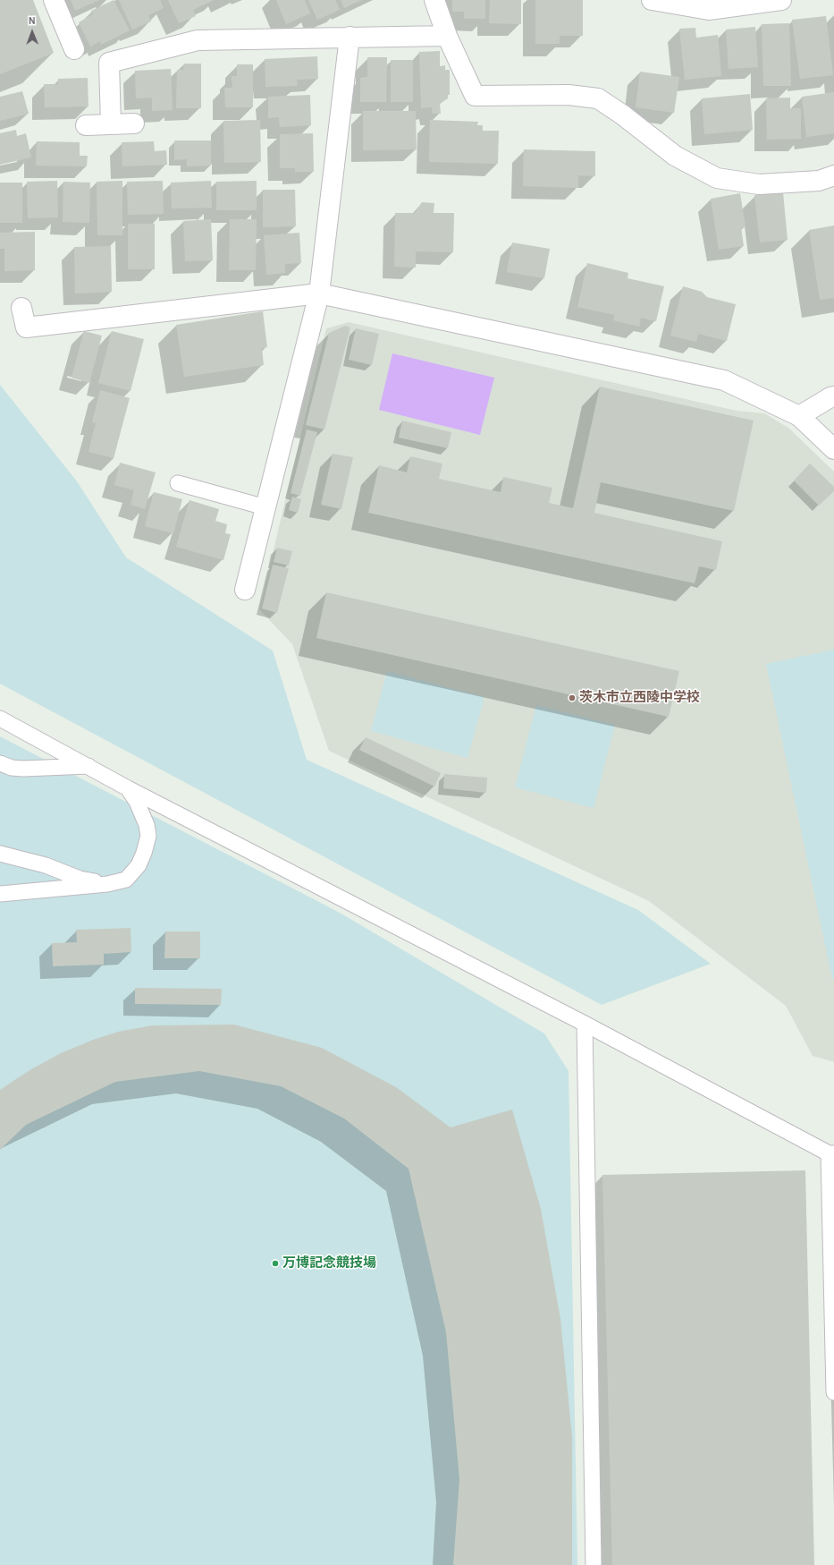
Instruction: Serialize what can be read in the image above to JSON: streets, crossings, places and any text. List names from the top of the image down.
{
  "places": ["茨木市立西陵中学校", "万博記念競技場"],
  "north": "top"
}
